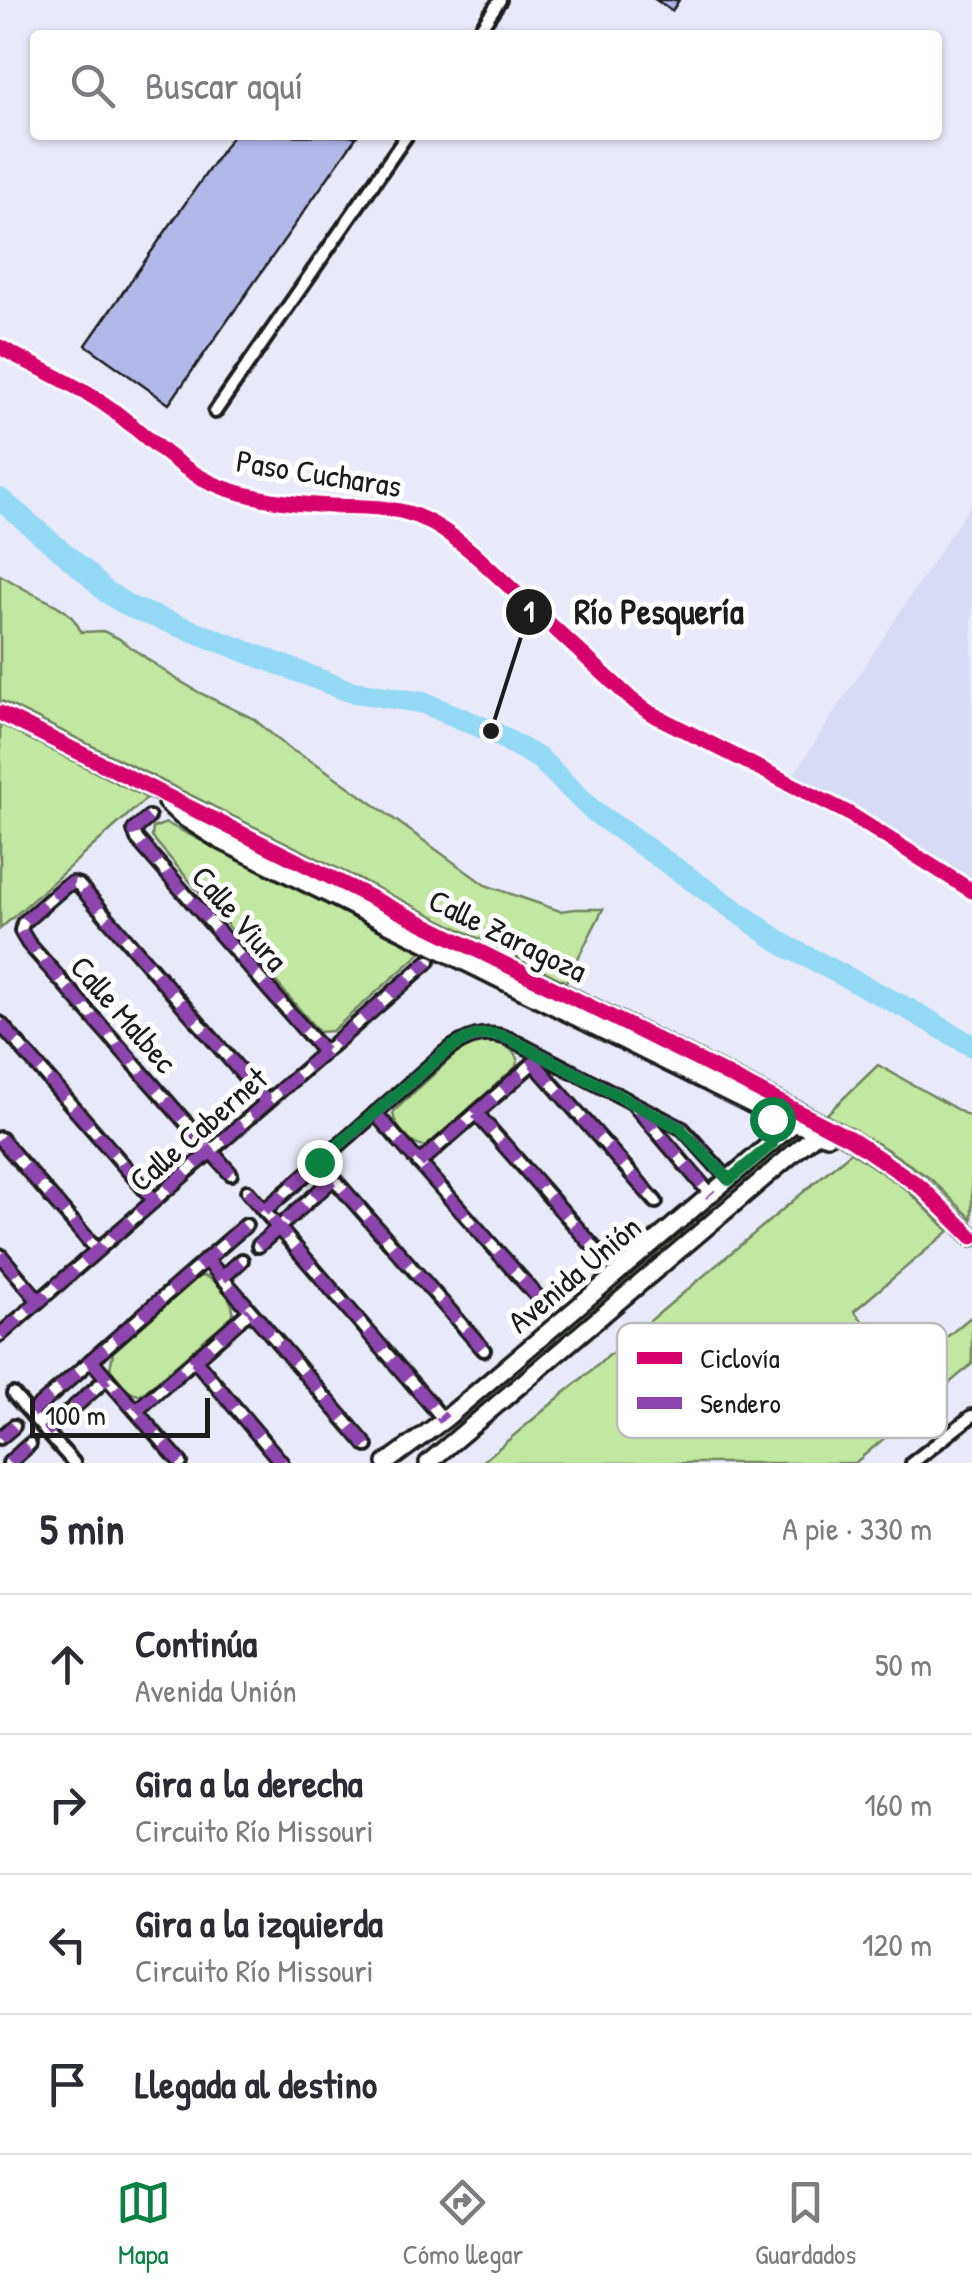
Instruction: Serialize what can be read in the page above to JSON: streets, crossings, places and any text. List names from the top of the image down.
{
  "streets": {
    "street": [
      "Paso Cucharas",
      "Calle Viura",
      "Calle Zaragoza",
      "Calle Malbec",
      "Calle Cabernet",
      "Avenida Unión"
    ]
  },
  "crossings": [
    ["Calle Viura", "Calle Cabernet"],
    ["Calle Zaragoza", "Avenida Unión"],
    ["Calle Malbec", "Calle Cabernet"]
  ],
  "places": ["Río Pesquería"],
  "legend": ["Ciclovía", "Sendero"],
  "scale_bar": "100 m",
  "page": {
    "search": "Buscar aquí",
    "scale": "100 m",
    "heading": ["5 min", "A pie · 330 m"],
    "list": [
      ["Continúa", "Avenida Unión", "50 m"],
      ["Gira a la derecha", "Circuito Río Missouri", "160 m"],
      ["Gira a la izquierda", "Circuito Río Missouri", "120 m"],
      "Llegada al destino"
    ],
    "nav": ["Mapa", "Cómo llegar", "Guardados"]
  }
}
